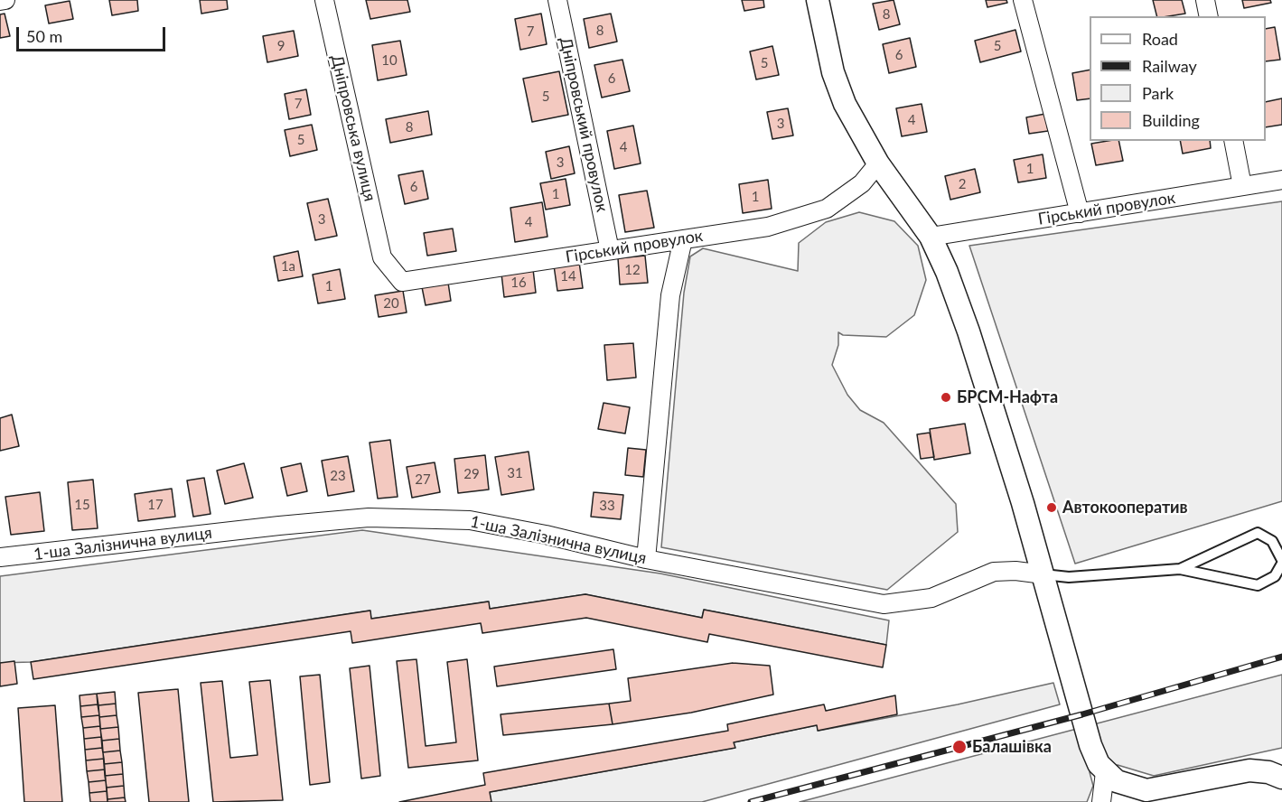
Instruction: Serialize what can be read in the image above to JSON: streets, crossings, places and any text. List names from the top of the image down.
{
  "streets": {
    "street": [
      "Дніпровський провулок",
      "Дніпровська вулиця",
      "Гірський провулок",
      "1-ша Залізнична вулиця"
    ]
  },
  "crossings": [
    ["Дніпровський провулок", "Гірський провулок"],
    ["Дніпровська вулиця", "Гірський провулок"]
  ],
  "places": ["БРСМ-Нафта", "Автокооператив", "Балашівка"],
  "house_numbers": [
    "8",
    "8",
    "7",
    "9",
    "5",
    "6",
    "10",
    "5",
    "6",
    "5",
    "7",
    "4",
    "3",
    "8",
    "5",
    "4",
    "3",
    "1",
    "2",
    "6",
    "1",
    "1",
    "3",
    "4",
    "1а",
    "12",
    "14",
    "16",
    "1",
    "20",
    "31",
    "29",
    "23",
    "27",
    "15",
    "17",
    "33"
  ],
  "legend": [
    "Road",
    "Railway",
    "Park",
    "Building"
  ],
  "scale_bar": "50 m"
}
